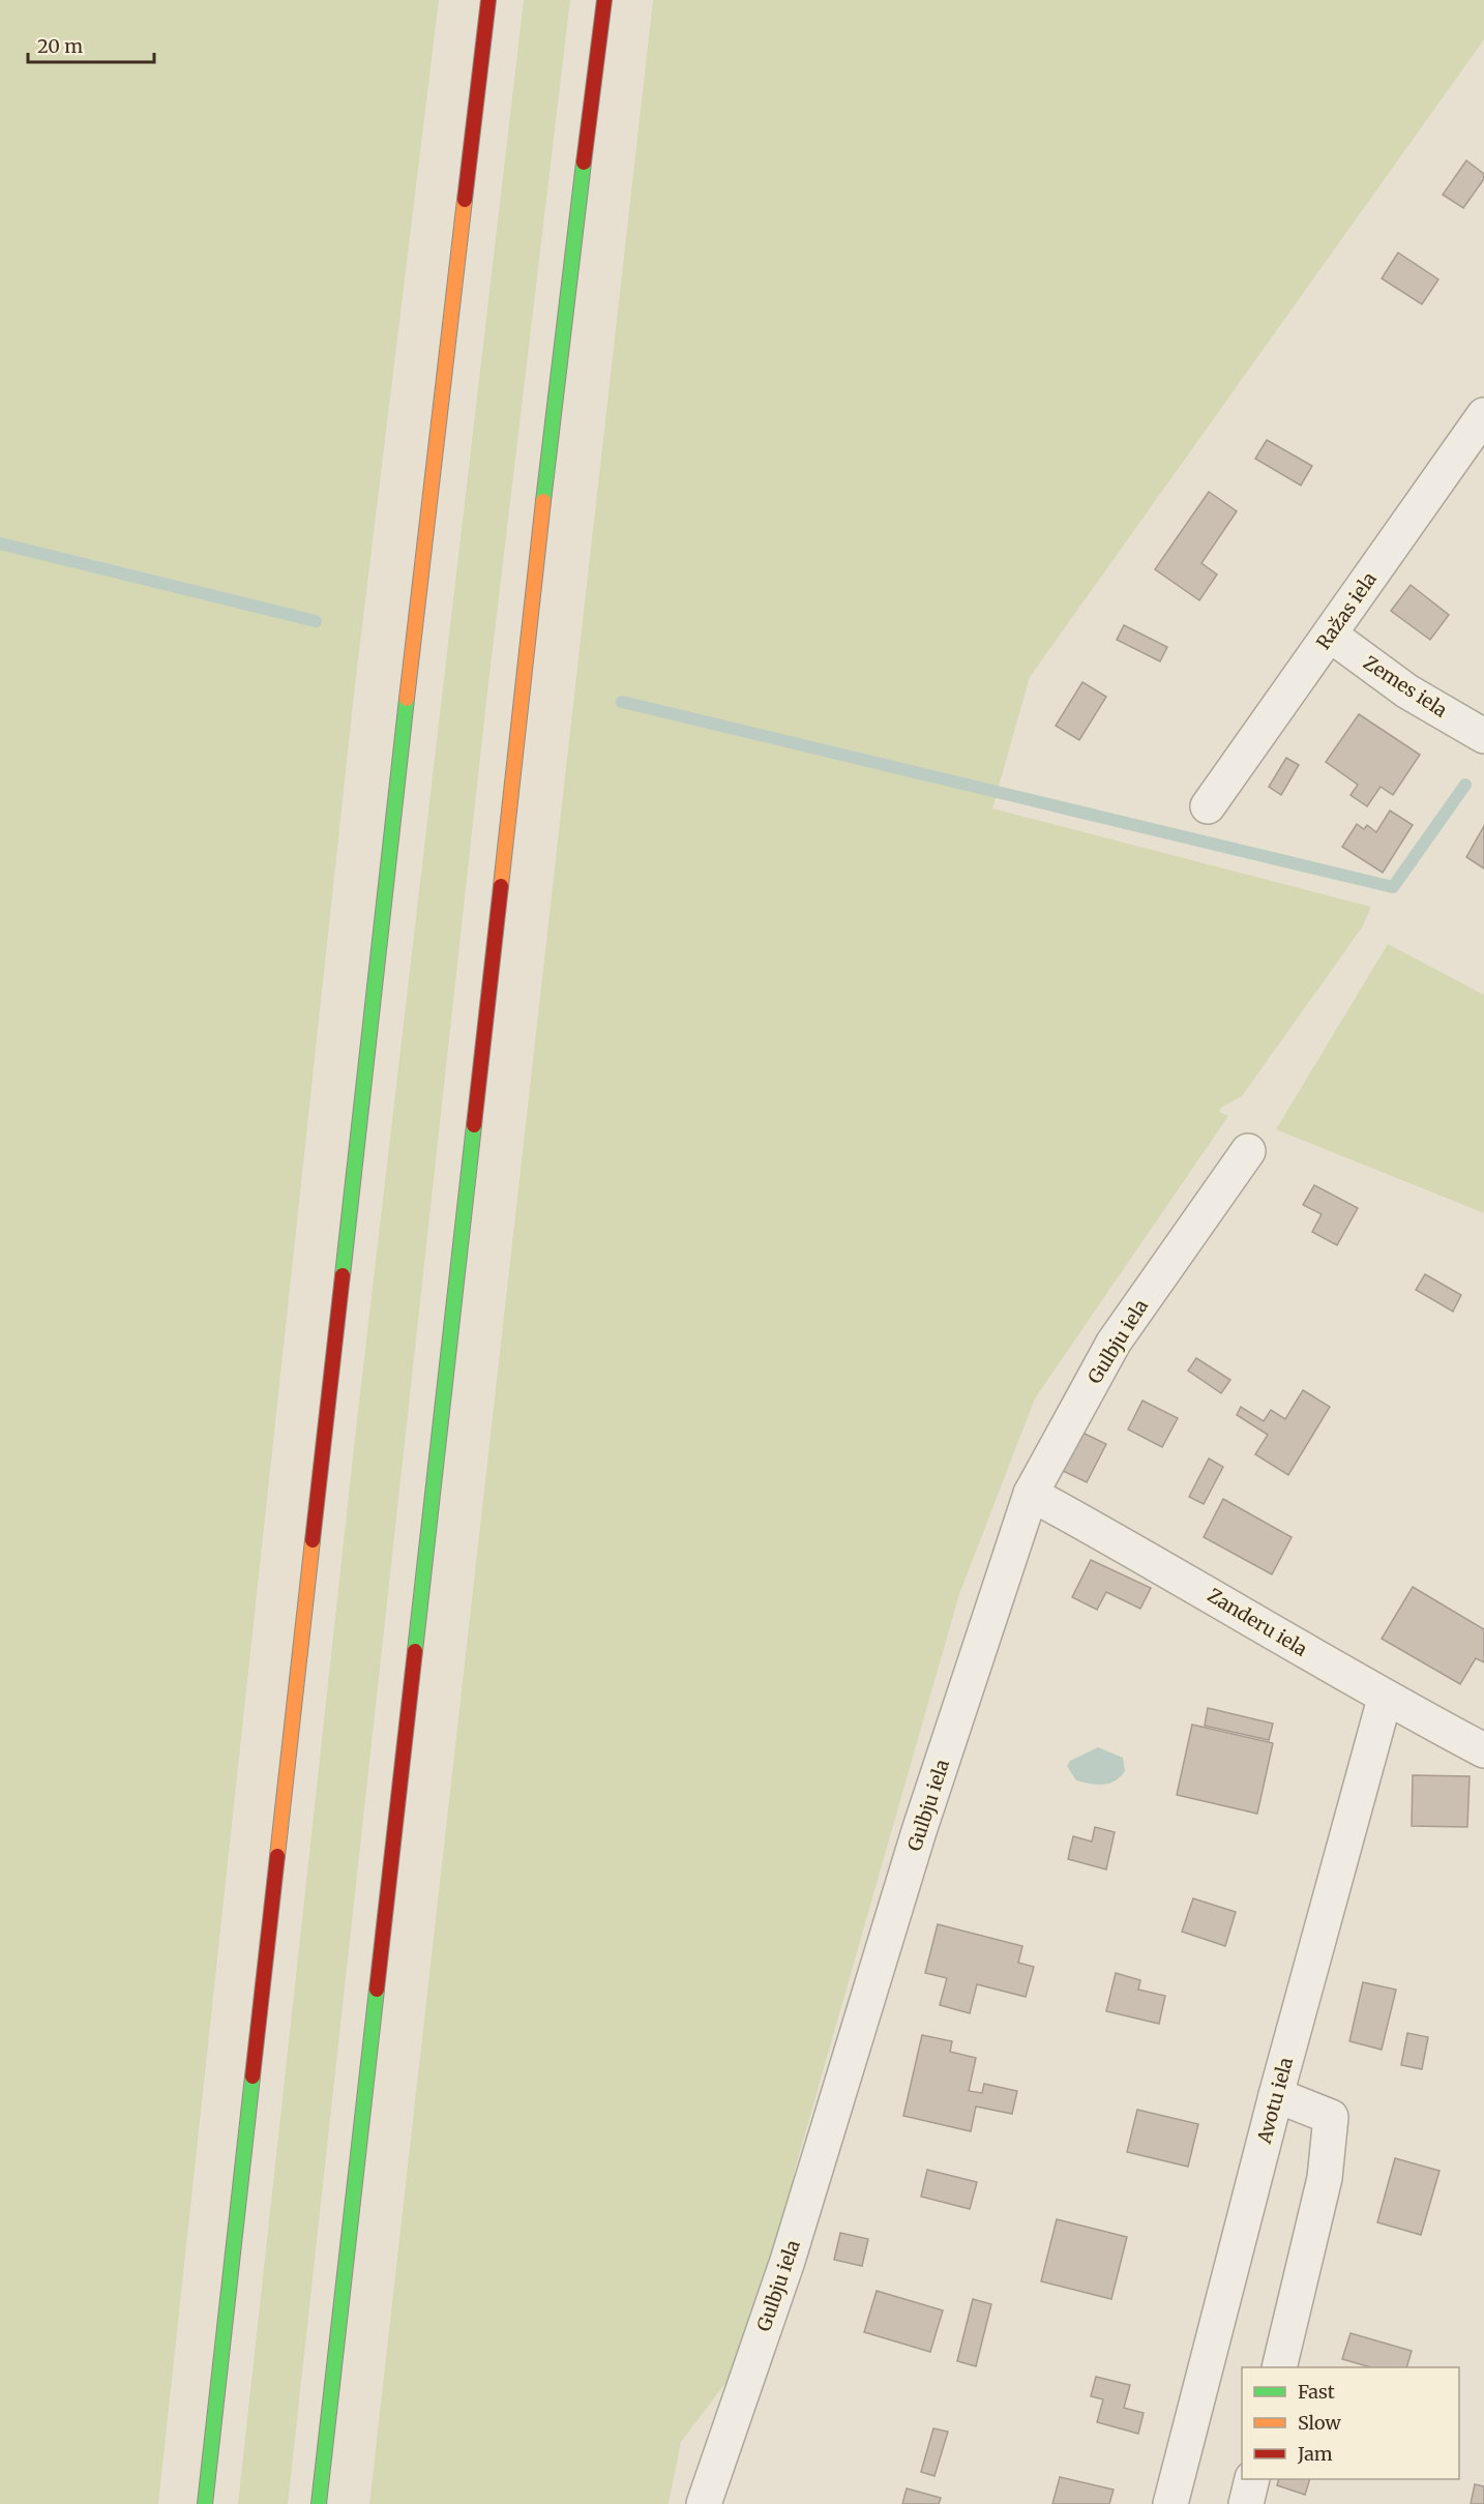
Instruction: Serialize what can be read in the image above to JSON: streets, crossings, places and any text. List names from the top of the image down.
{
  "streets": {
    "street": [
      "Ražas iela",
      "Zemes iela",
      "Gulbju iela",
      "Zanderu iela",
      "Avotu iela"
    ]
  },
  "crossings": [
    ["Ražas iela", "Zemes iela"],
    ["Gulbju iela", "Zanderu iela"],
    ["Zanderu iela", "Avotu iela"]
  ],
  "legend": ["Fast", "Slow", "Jam"],
  "scale_bar": "20 m"
}
